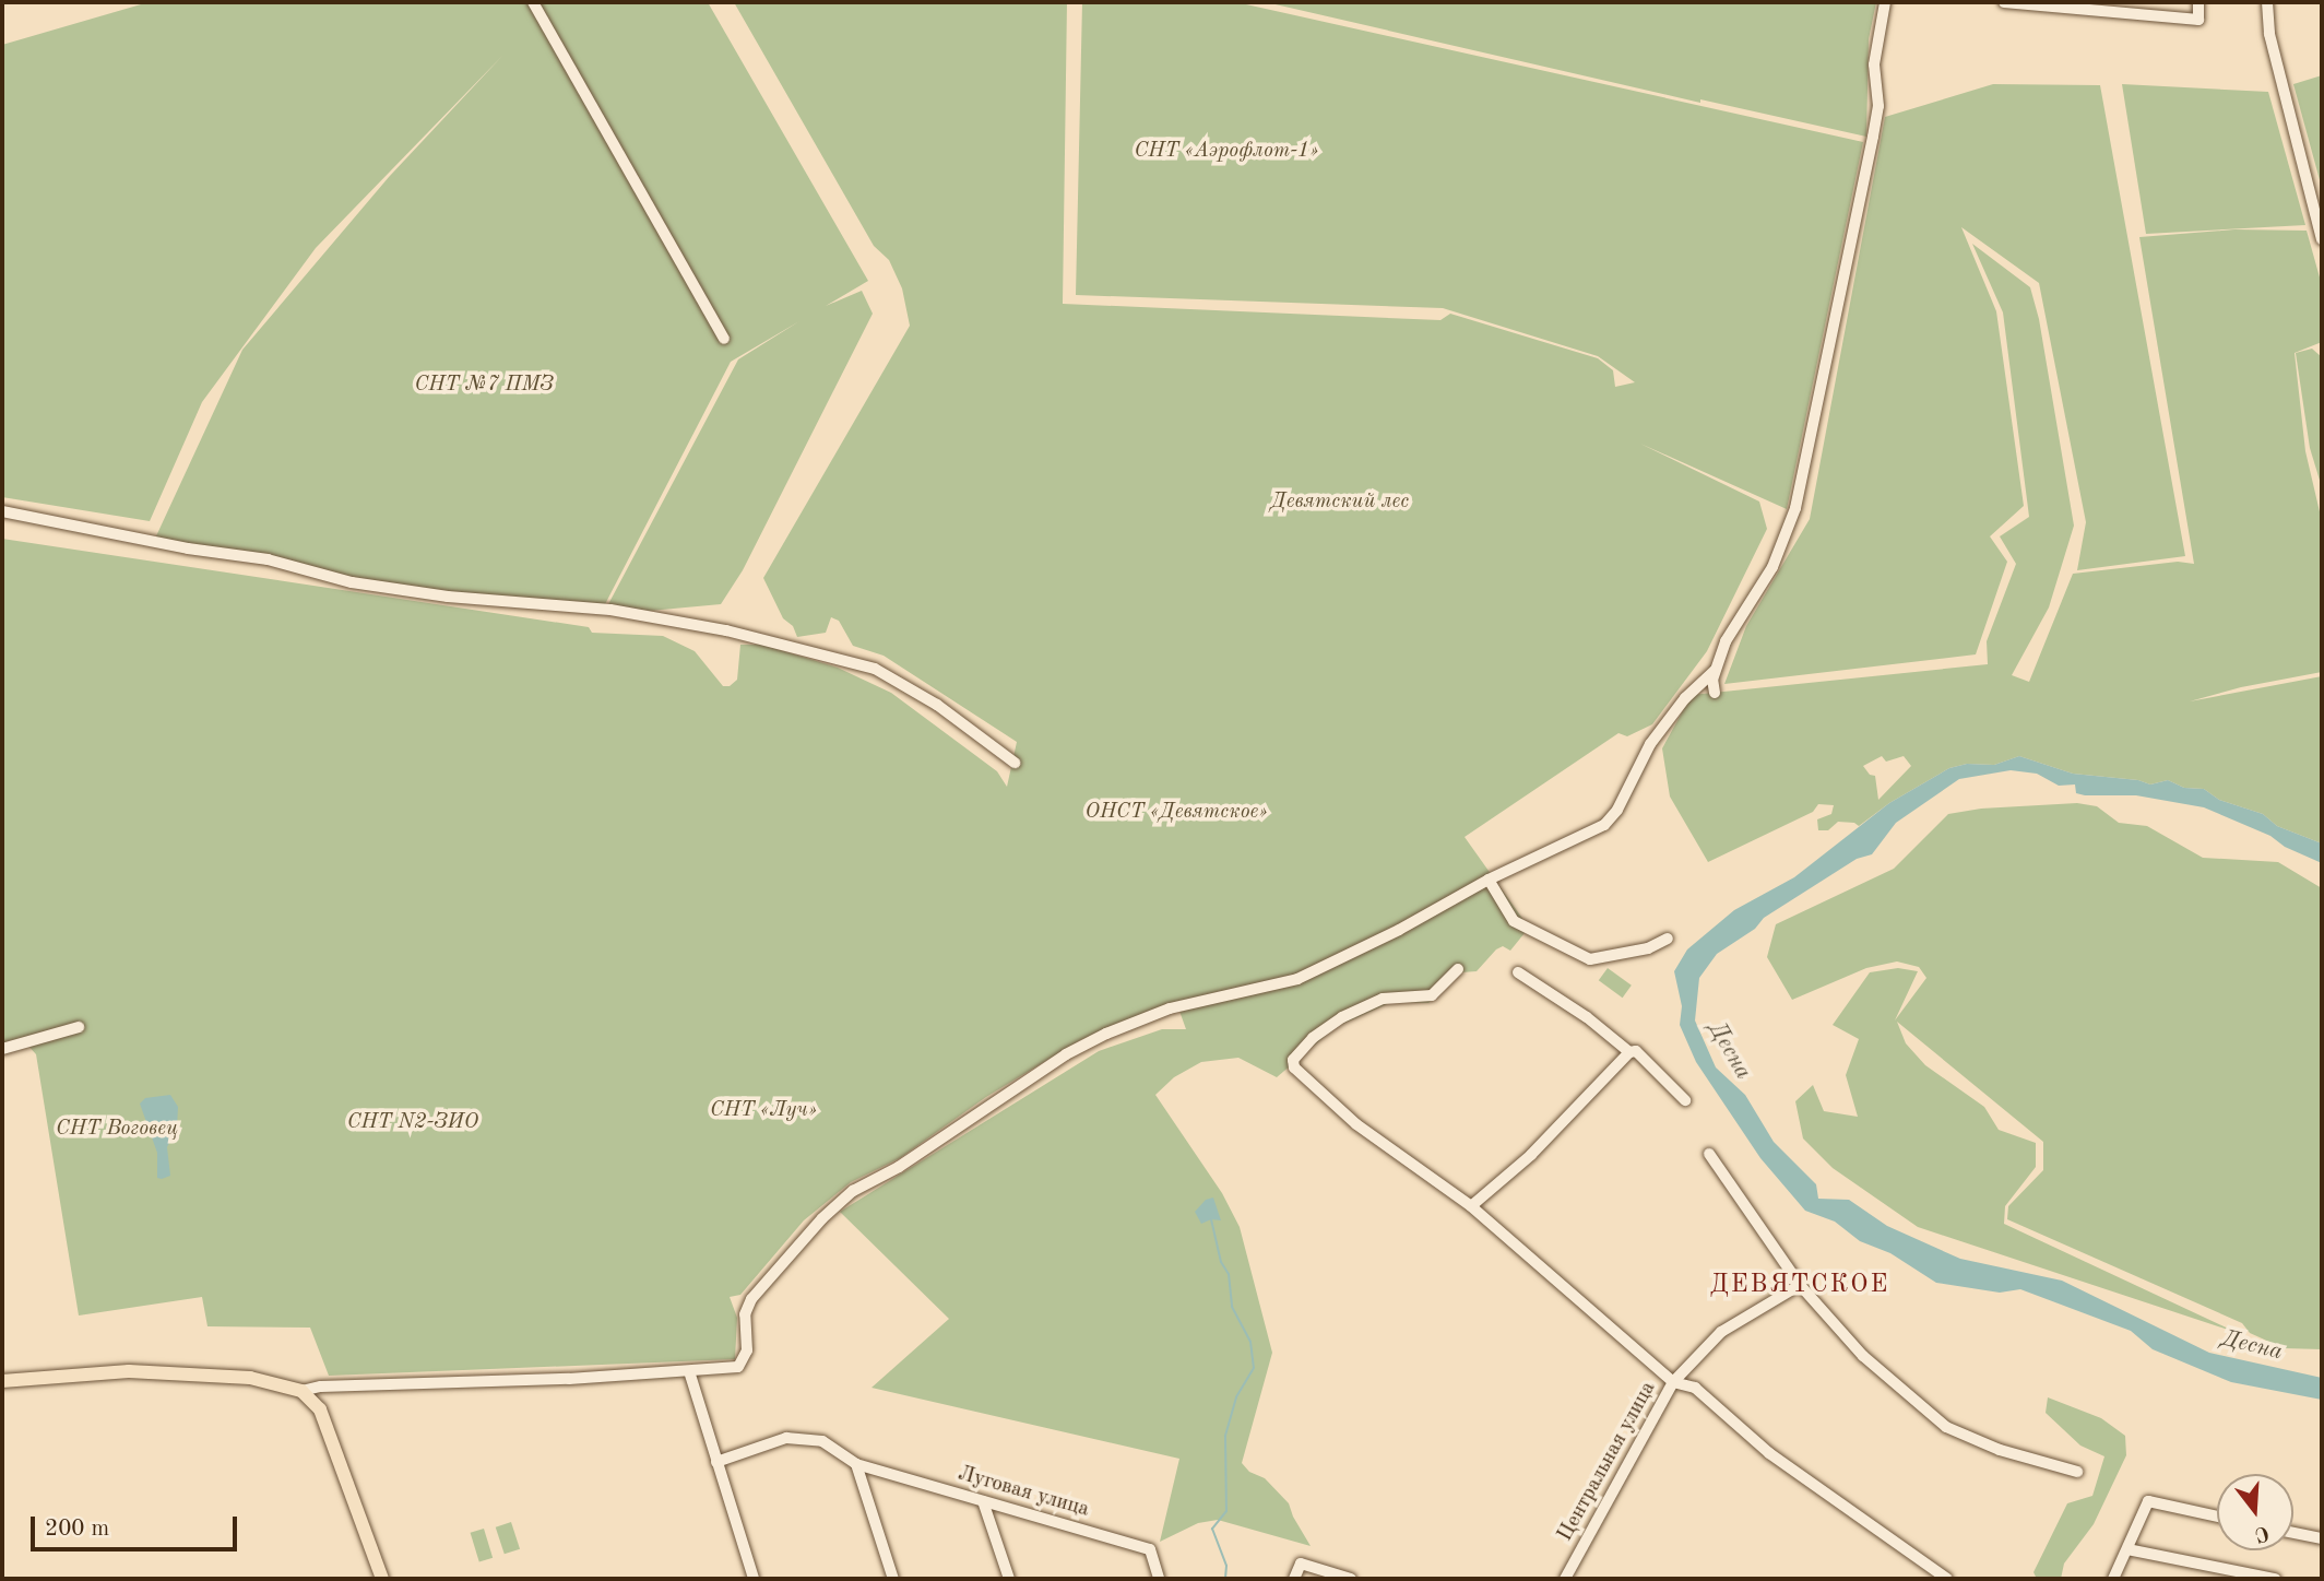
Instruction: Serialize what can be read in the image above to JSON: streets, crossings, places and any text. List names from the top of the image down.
{
  "streets": {
    "street": ["Центральная улица", "Луговая улица"]
  },
  "districts": ["ДЕВЯТСКОЕ"],
  "water": ["Десна"],
  "parks": [
    "СНТ «Аэрофлот-1»",
    "СНТ №7 ПМЗ",
    "Девятский лес",
    "ОНСТ «Девятское»",
    "СНТ «Луч»",
    "СНТ N2-ЗИО",
    "СНТ Воговец"
  ],
  "scale_bar": "200 m",
  "north": "bottom"
}
